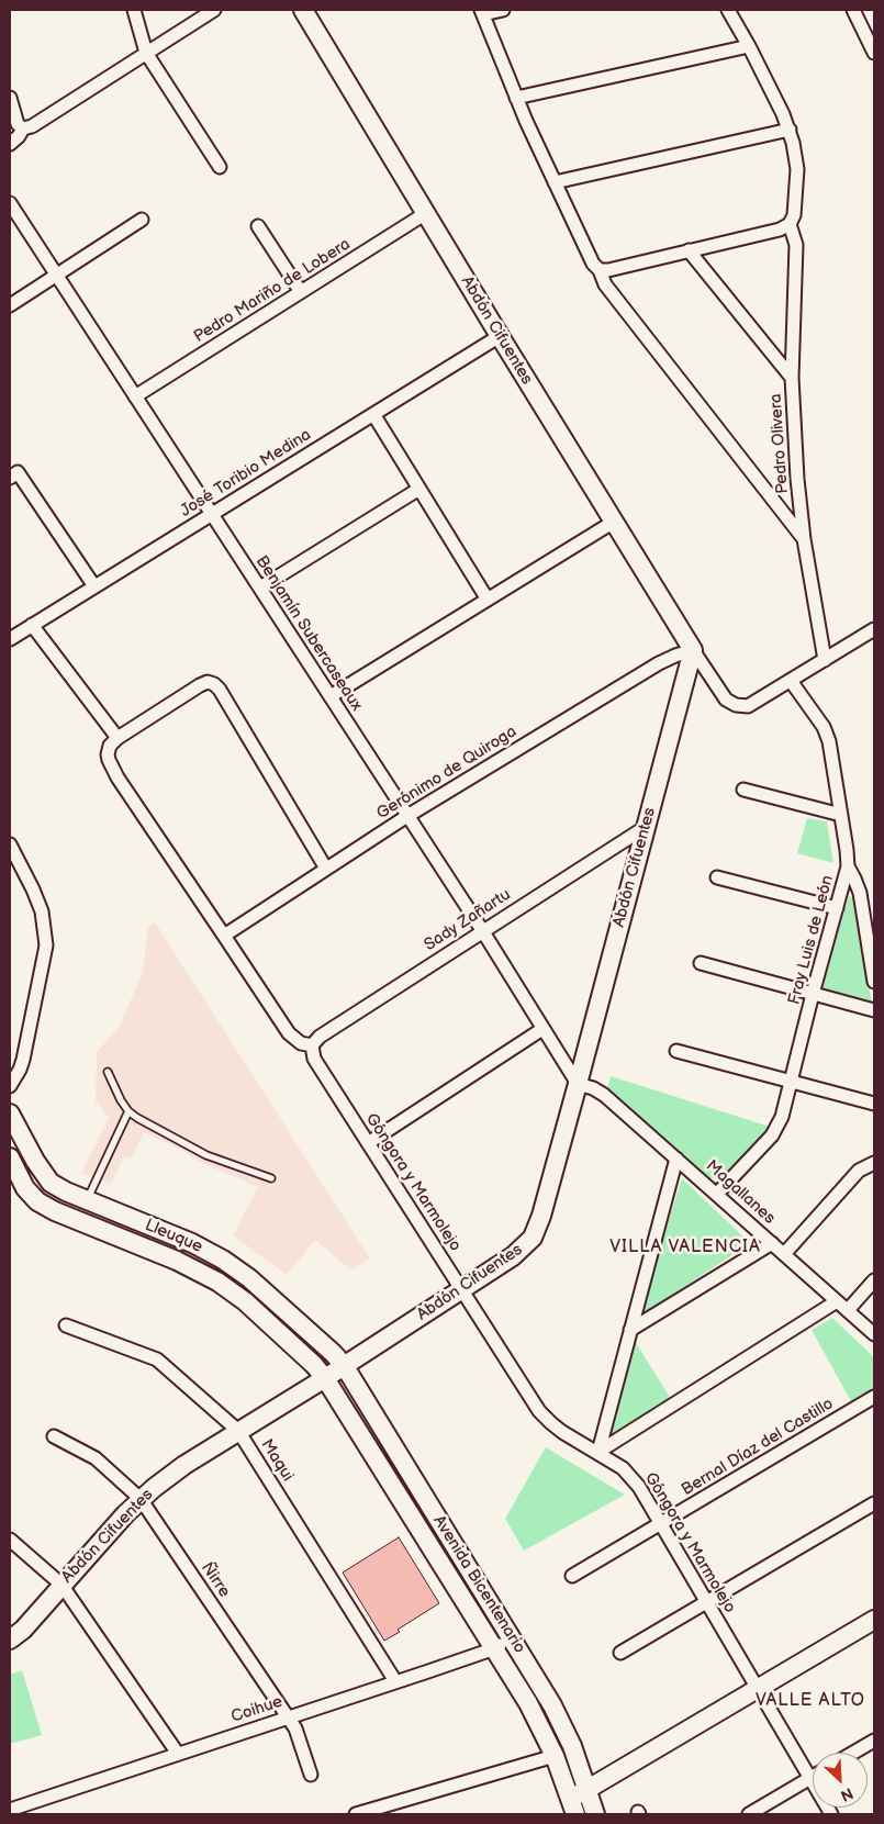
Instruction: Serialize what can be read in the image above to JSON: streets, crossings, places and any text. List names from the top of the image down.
{
  "streets": {
    "street": [
      "Pedro Mariño de Lobera",
      "Abdón Cifuentes",
      "Pedro Olivera",
      "José Toribio Medina",
      "Benjamín Subercaseaux",
      "Gerónimo de Quiroga",
      "Sady Zañartu",
      "Fray Luis de León",
      "Góngora y Marmolejo",
      "Magallanes",
      "Lleuque",
      "Bernal Díaz del Castillo",
      "Maqui",
      "Ñirre",
      "Avenida Bicentenario",
      "Coihue"
    ]
  },
  "crossings": [
    ["Pedro Mariño de Lobera", "Abdón Cifuentes"],
    ["Pedro Mariño de Lobera", "Benjamín Subercaseaux"],
    ["Abdón Cifuentes", "Pedro Olivera"],
    ["Abdón Cifuentes", "José Toribio Medina"],
    ["Abdón Cifuentes", "Benjamín Subercaseaux"],
    ["Abdón Cifuentes", "Gerónimo de Quiroga"],
    ["Abdón Cifuentes", "Sady Zañartu"],
    ["Abdón Cifuentes", "Fray Luis de León"],
    ["Abdón Cifuentes", "Góngora y Marmolejo"],
    ["Abdón Cifuentes", "Magallanes"],
    ["Abdón Cifuentes", "Lleuque"],
    ["Abdón Cifuentes", "Maqui"],
    ["Abdón Cifuentes", "Ñirre"],
    ["Abdón Cifuentes", "Avenida Bicentenario"],
    ["José Toribio Medina", "Benjamín Subercaseaux"],
    ["Benjamín Subercaseaux", "Gerónimo de Quiroga"],
    ["Benjamín Subercaseaux", "Sady Zañartu"],
    ["Benjamín Subercaseaux", "Magallanes"],
    ["Sady Zañartu", "Góngora y Marmolejo"],
    ["Fray Luis de León", "Magallanes"],
    ["Góngora y Marmolejo", "Bernal Díaz del Castillo"],
    ["Lleuque", "Avenida Bicentenario"],
    ["Maqui", "Coihue"],
    ["Ñirre", "Coihue"],
    ["Avenida Bicentenario", "Coihue"]
  ],
  "districts": ["VILLA VALENCIA", "VALLE ALTO"],
  "north": "bottom right"
}
